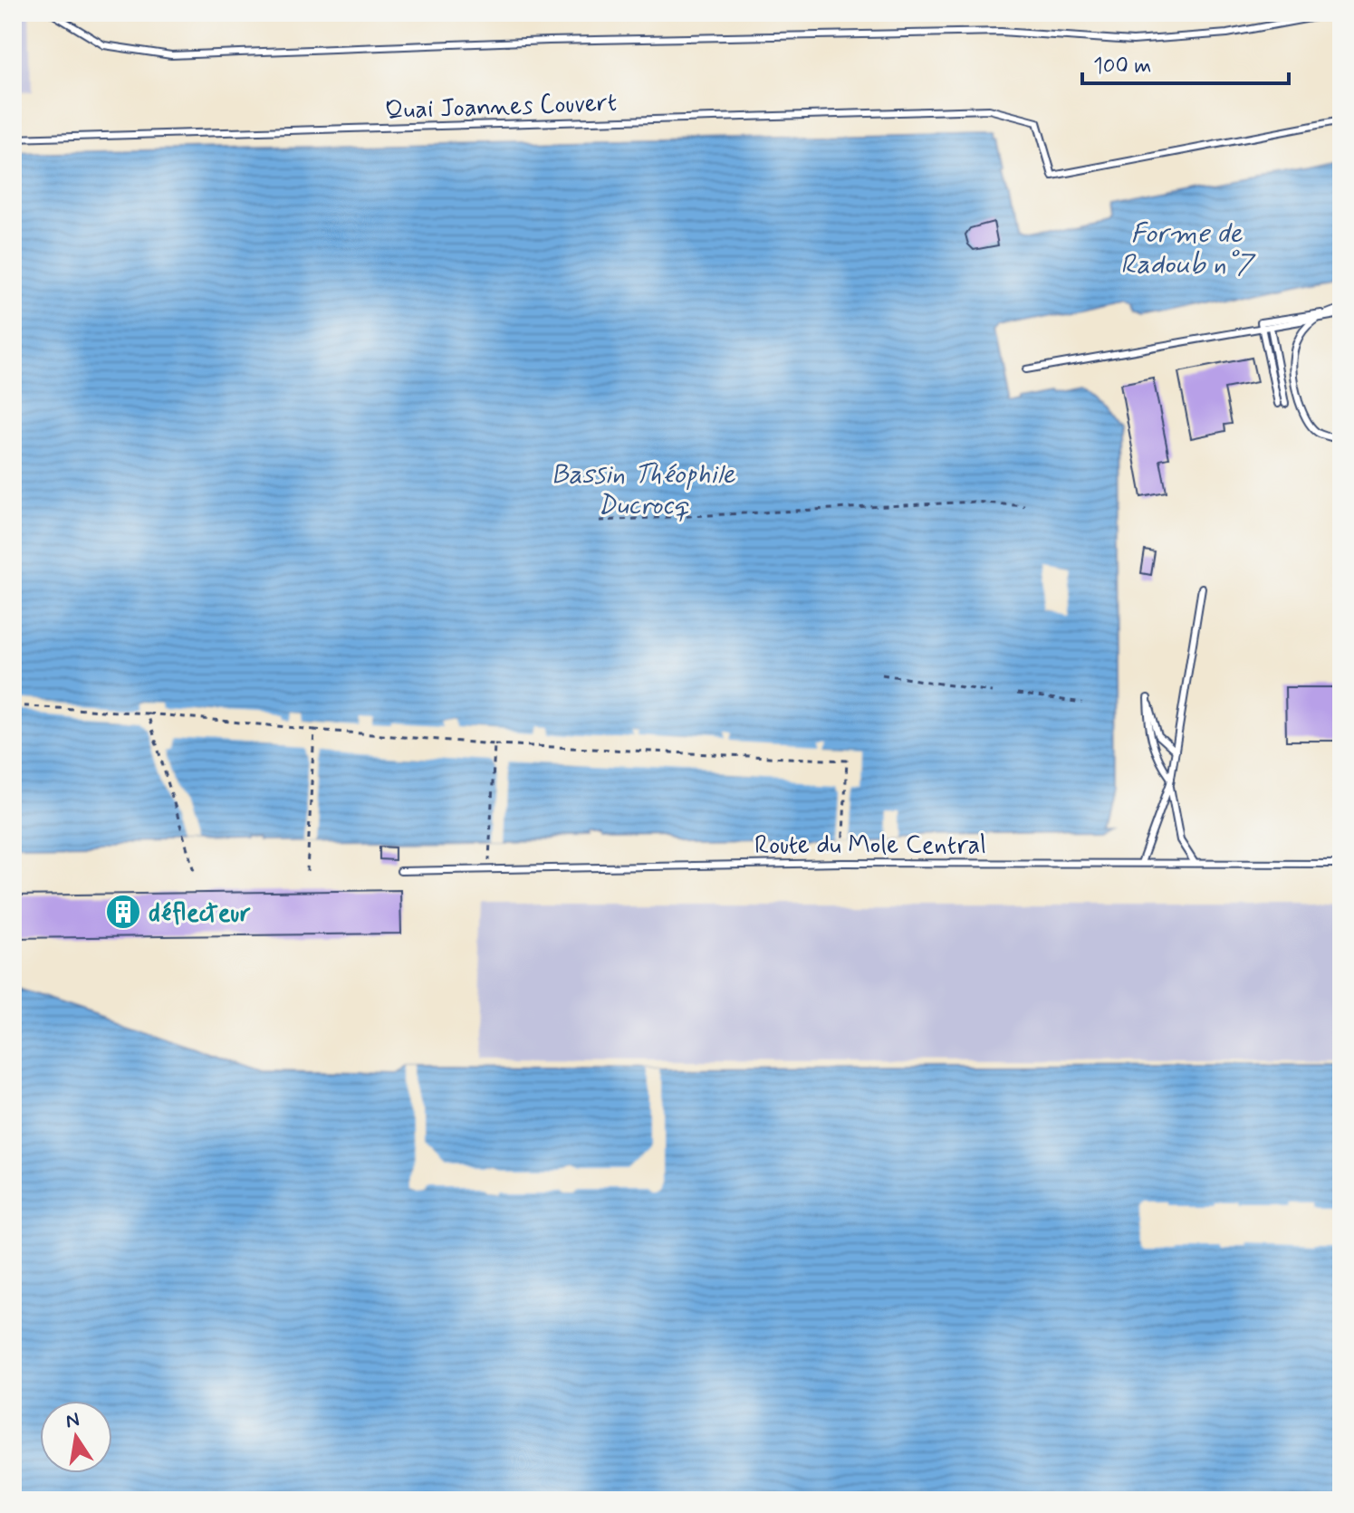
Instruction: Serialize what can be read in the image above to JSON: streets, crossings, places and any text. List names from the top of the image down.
{
  "streets": {
    "lane": ["Quai Joannes Couvert", "Route du Mole Central"]
  },
  "water": ["Forme de Radoub n°7", "Bassin Théophile Ducrocq"],
  "places": {
    "building": ["déflecteur"]
  },
  "scale_bar": "100 m",
  "north": "top"
}
